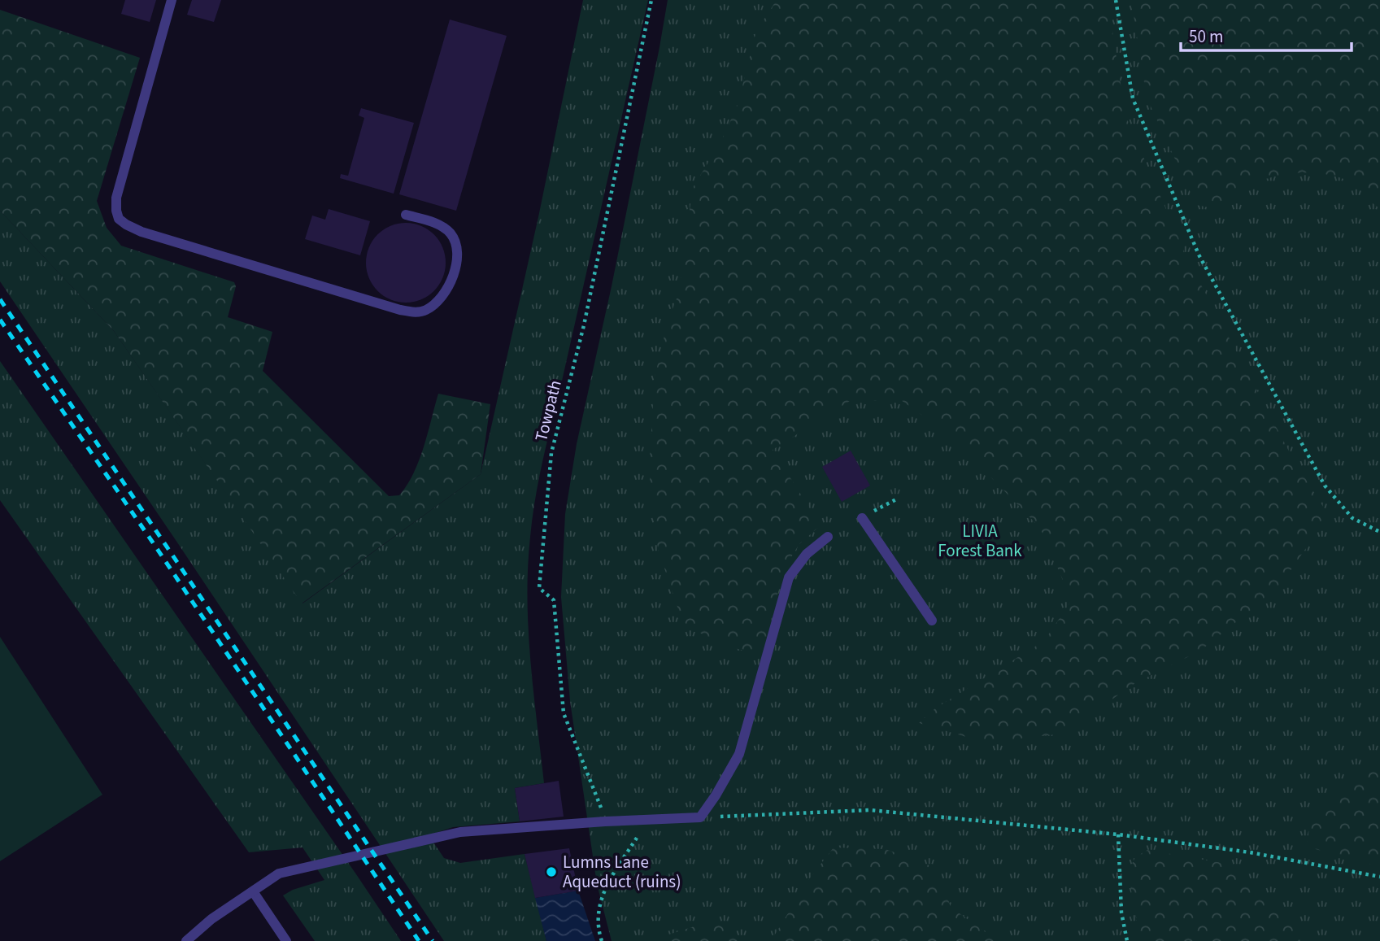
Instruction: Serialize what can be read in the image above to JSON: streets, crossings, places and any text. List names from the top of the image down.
{
  "streets": {
    "path": ["Towpath"]
  },
  "parks": ["LIVIA Forest Bank"],
  "places": ["Lumns Lane Aqueduct (ruins)"],
  "scale_bar": "50 m"
}
